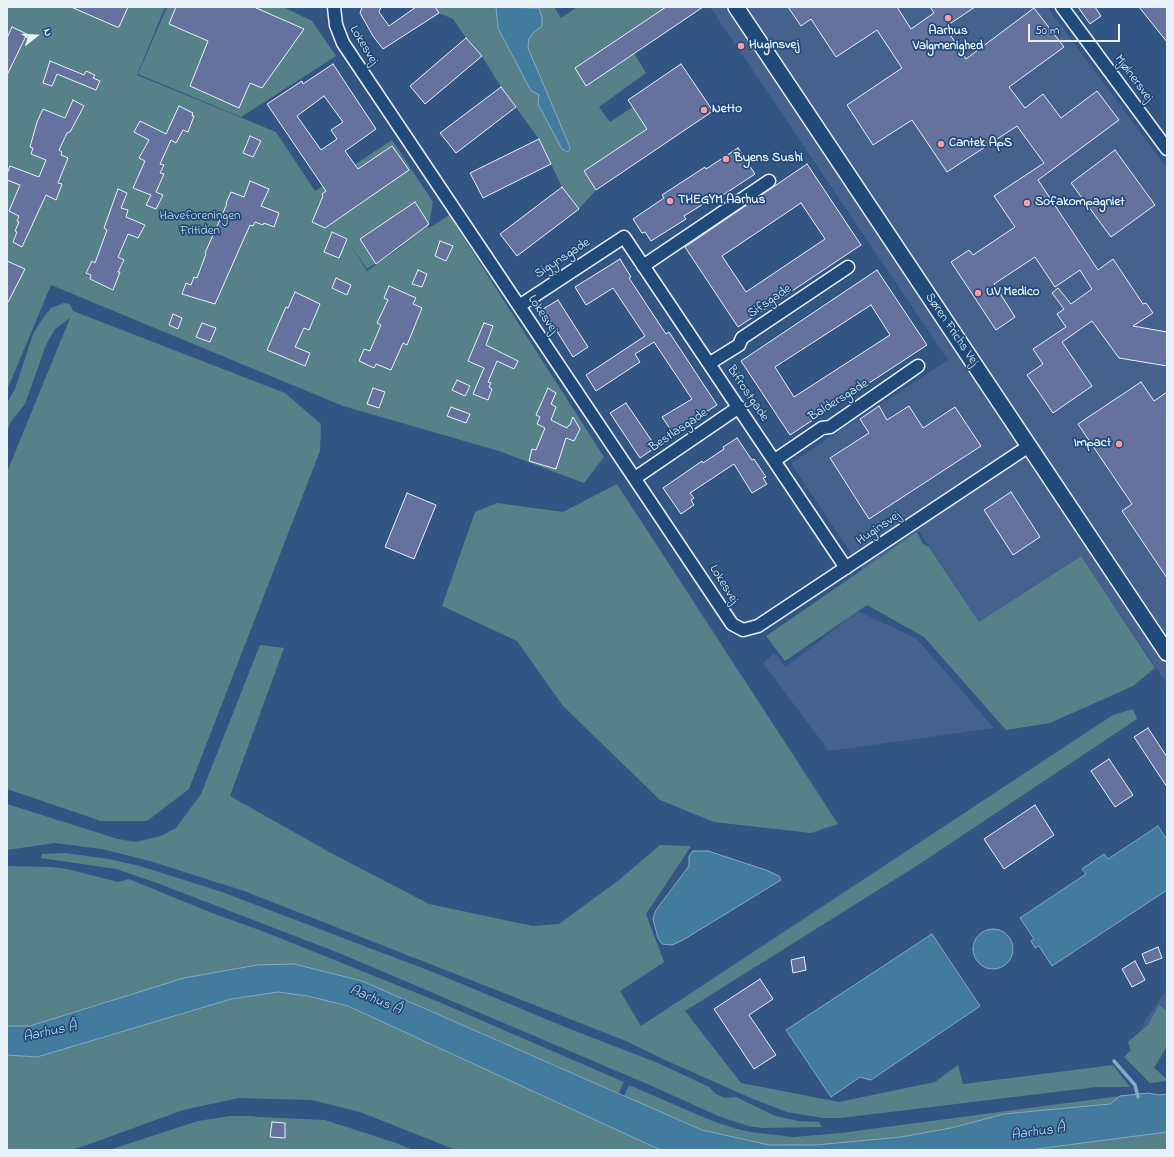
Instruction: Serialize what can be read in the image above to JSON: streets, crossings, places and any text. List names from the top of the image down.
{
  "streets": {
    "street": [
      "Lokesvej",
      "Mjølnersvej",
      "Sigynsgade",
      "Sifsgade",
      "Søren Frichs Vej",
      "Bifrostgade",
      "Baldersgade",
      "Bestlasgade",
      "Huginsvej"
    ]
  },
  "crossings": [
    ["Lokesvej", "Sigynsgade"],
    ["Lokesvej", "Bestlasgade"],
    ["Lokesvej", "Huginsvej"],
    ["Sigynsgade", "Bifrostgade"],
    ["Sifsgade", "Bifrostgade"],
    ["Søren Frichs Vej", "Huginsvej"],
    ["Bifrostgade", "Baldersgade"],
    ["Bifrostgade", "Bestlasgade"],
    ["Bifrostgade", "Huginsvej"]
  ],
  "water": ["Aarhus Å"],
  "parks": ["Haveforeningen Fritiden"],
  "places": [
    "Aarhus Valgmenighed",
    "Huginsvej",
    "Netto",
    "Cantek ApS",
    "Byens Sushi",
    "THEGYM Aarhus",
    "Sofakompagniet",
    "UV Medico",
    "Impact"
  ],
  "scale_bar": "50 m",
  "north": "right"
}
